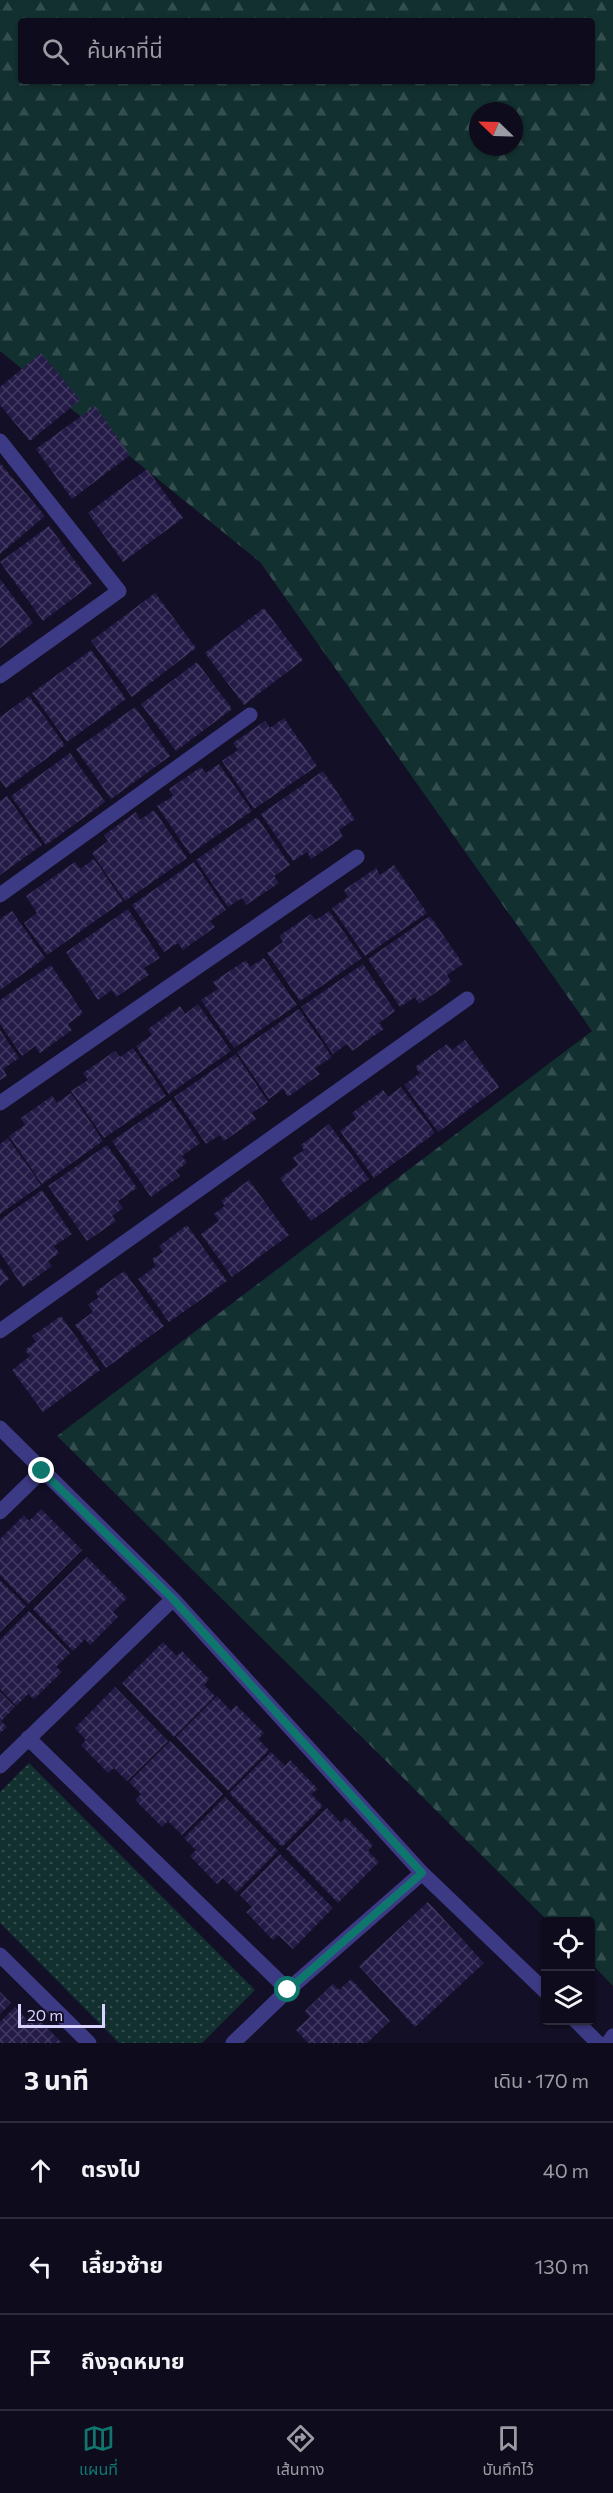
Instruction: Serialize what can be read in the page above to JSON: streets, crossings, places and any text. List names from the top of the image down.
{
  "scale_bar": "20 m",
  "north": "top left",
  "page": {
    "search": "ค้นหาที่นี่",
    "scale": "20 m",
    "heading": ["3 นาที", "เดิน · 170 m"],
    "list": [
      ["ตรงไป", "40 m"],
      ["เลี้ยวซ้าย", "130 m"],
      "ถึงจุดหมาย"
    ],
    "nav": ["แผนที่", "เส้นทาง", "บันทึกไว้"]
  }
}
